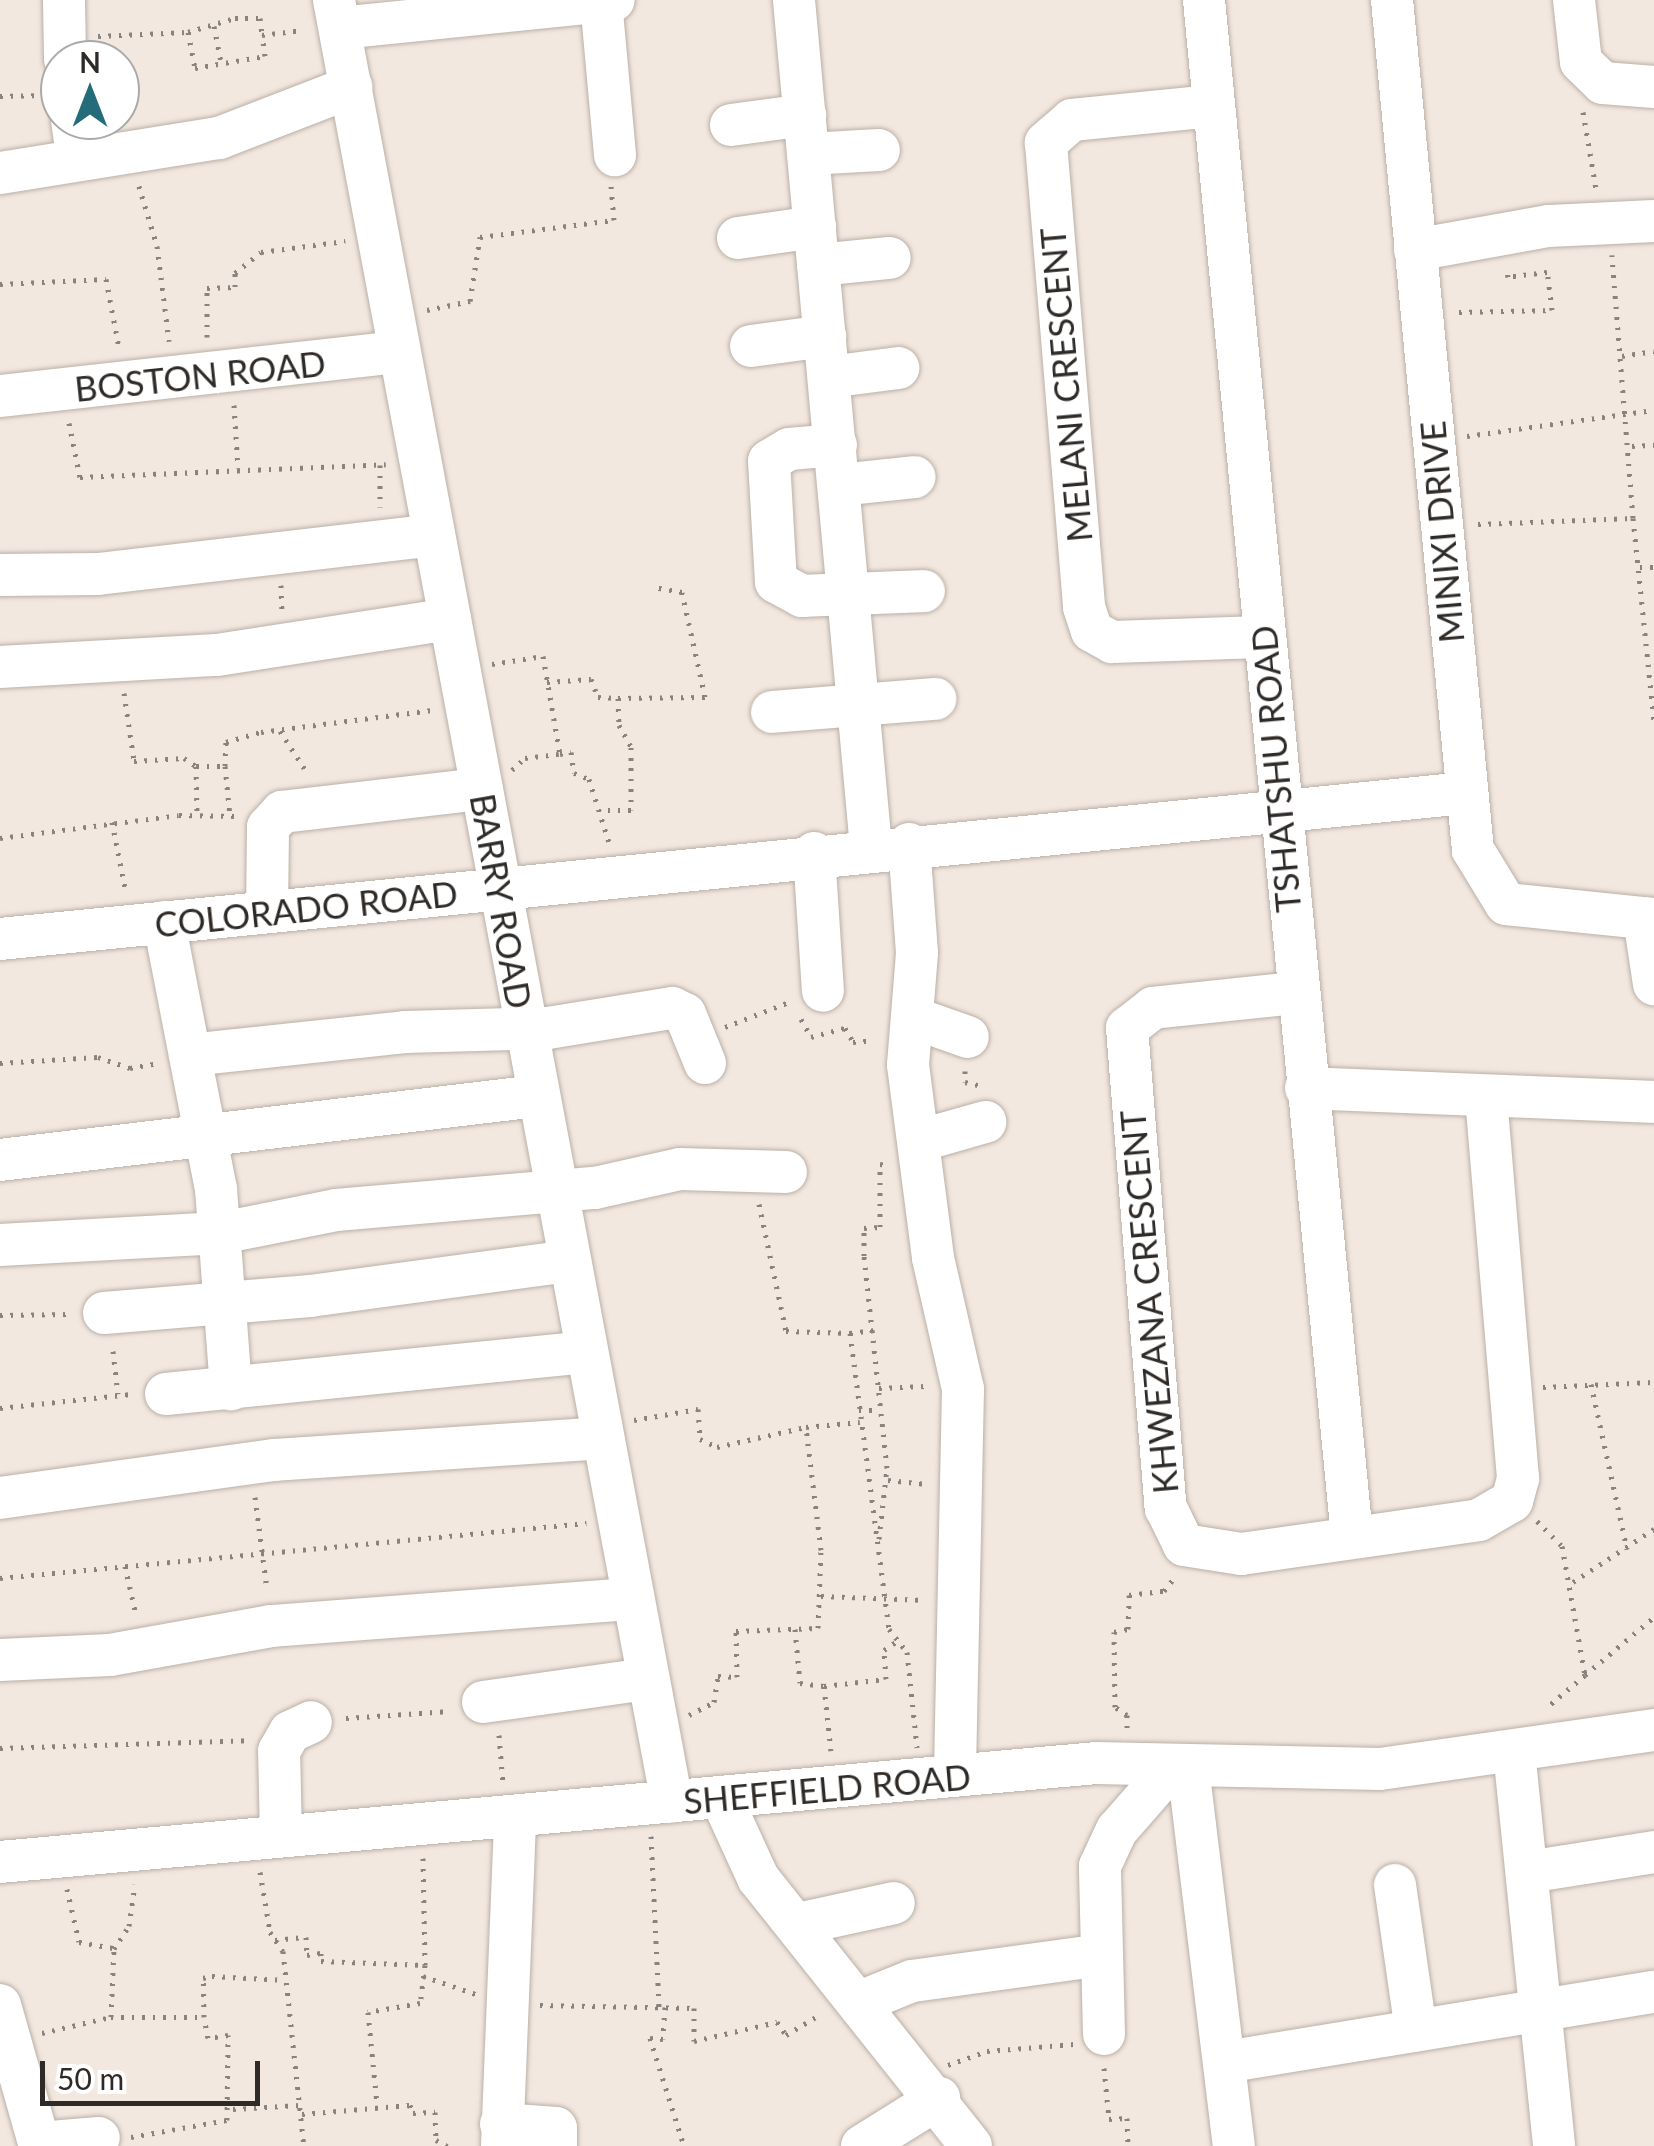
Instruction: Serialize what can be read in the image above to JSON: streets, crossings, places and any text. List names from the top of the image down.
{
  "streets": {
    "street": [
      "BOSTON ROAD",
      "MELANI CRESCENT",
      "MINIXI DRIVE",
      "TSHATSHU ROAD",
      "BARRY ROAD",
      "COLORADO ROAD",
      "KHWEZANA CRESCENT",
      "SHEFFIELD ROAD"
    ]
  },
  "crossings": [
    ["BOSTON ROAD", "BARRY ROAD"],
    ["MELANI CRESCENT", "TSHATSHU ROAD"],
    ["MINIXI DRIVE", "COLORADO ROAD"],
    ["TSHATSHU ROAD", "COLORADO ROAD"],
    ["TSHATSHU ROAD", "KHWEZANA CRESCENT"],
    ["BARRY ROAD", "COLORADO ROAD"],
    ["BARRY ROAD", "SHEFFIELD ROAD"]
  ],
  "scale_bar": "50 m",
  "north": "top"
}
